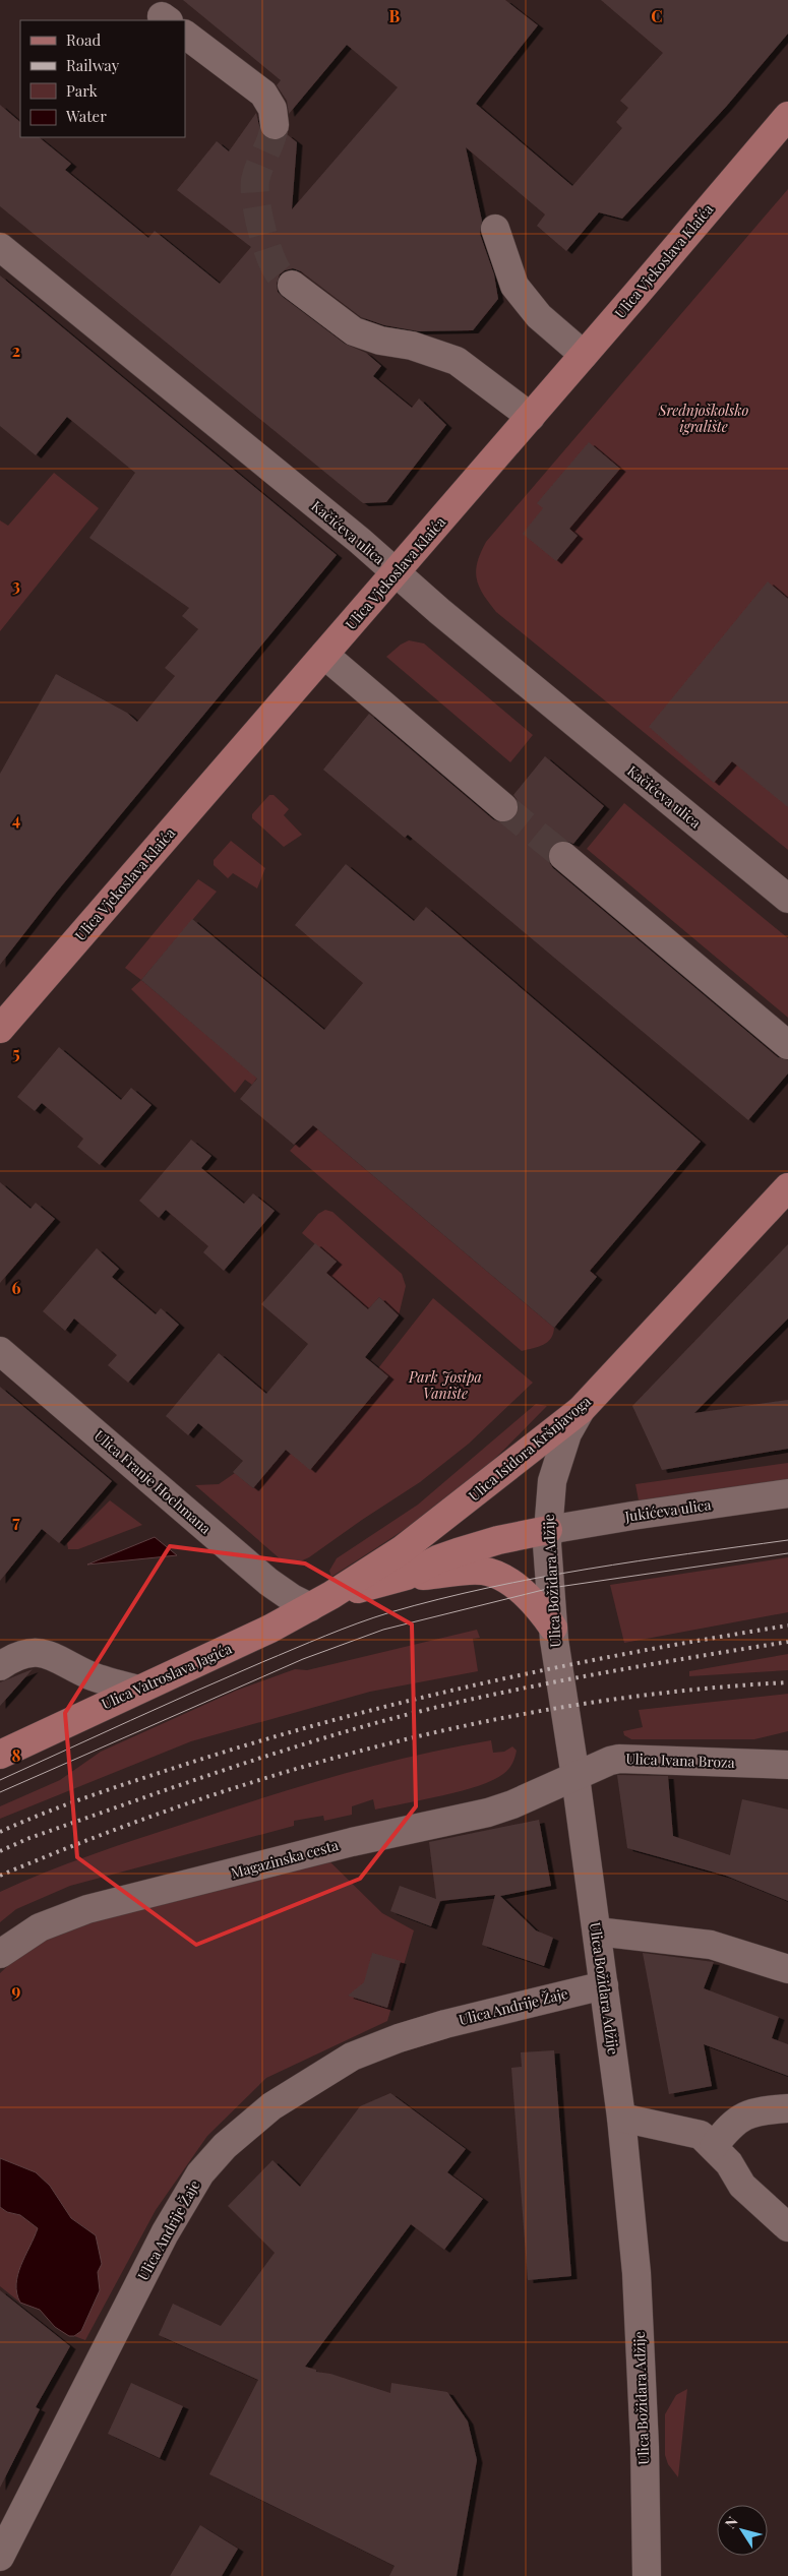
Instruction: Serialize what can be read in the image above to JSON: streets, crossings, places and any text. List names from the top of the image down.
{
  "streets": {
    "main road": ["Ulica Vjekoslava Klaića", "Ulica Isidora Kršnjavoga", "Ulica Vatroslava Jagića"],
    "street": [
      "Kačićeva ulica",
      "Ulica Franje Hochmana",
      "Jukićeva ulica",
      "Ulica Božidara Adžije",
      "Ulica Ivana Broza",
      "Magazinska cesta",
      "Ulica Andrije Žaje"
    ]
  },
  "crossings": [
    ["Ulica Vjekoslava Klaića", "Kačićeva ulica"],
    ["Ulica Isidora Kršnjavoga", "Ulica Franje Hochmana"],
    ["Ulica Isidora Kršnjavoga", "Ulica Božidara Adžije"],
    ["Ulica Isidora Kršnjavoga", "Ulica Vatroslava Jagića"],
    ["Ulica Franje Hochmana", "Ulica Vatroslava Jagića"],
    ["Jukićeva ulica", "Ulica Božidara Adžije"],
    ["Ulica Božidara Adžije", "Ulica Ivana Broza"],
    ["Ulica Božidara Adžije", "Magazinska cesta"],
    ["Ulica Božidara Adžije", "Ulica Andrije Žaje"],
    ["Ulica Ivana Broza", "Magazinska cesta"]
  ],
  "parks": ["Srednjoškolsko igralište", "Park Josipa Vanište"],
  "legend": [
    "Road",
    "Railway",
    "Park",
    "Water"
  ],
  "north": "top left",
  "grid": {
    "columns": ["B", "C"],
    "rows": [
      "2",
      "3",
      "4",
      "5",
      "6",
      "7",
      "8",
      "9"
    ]
  }
}
